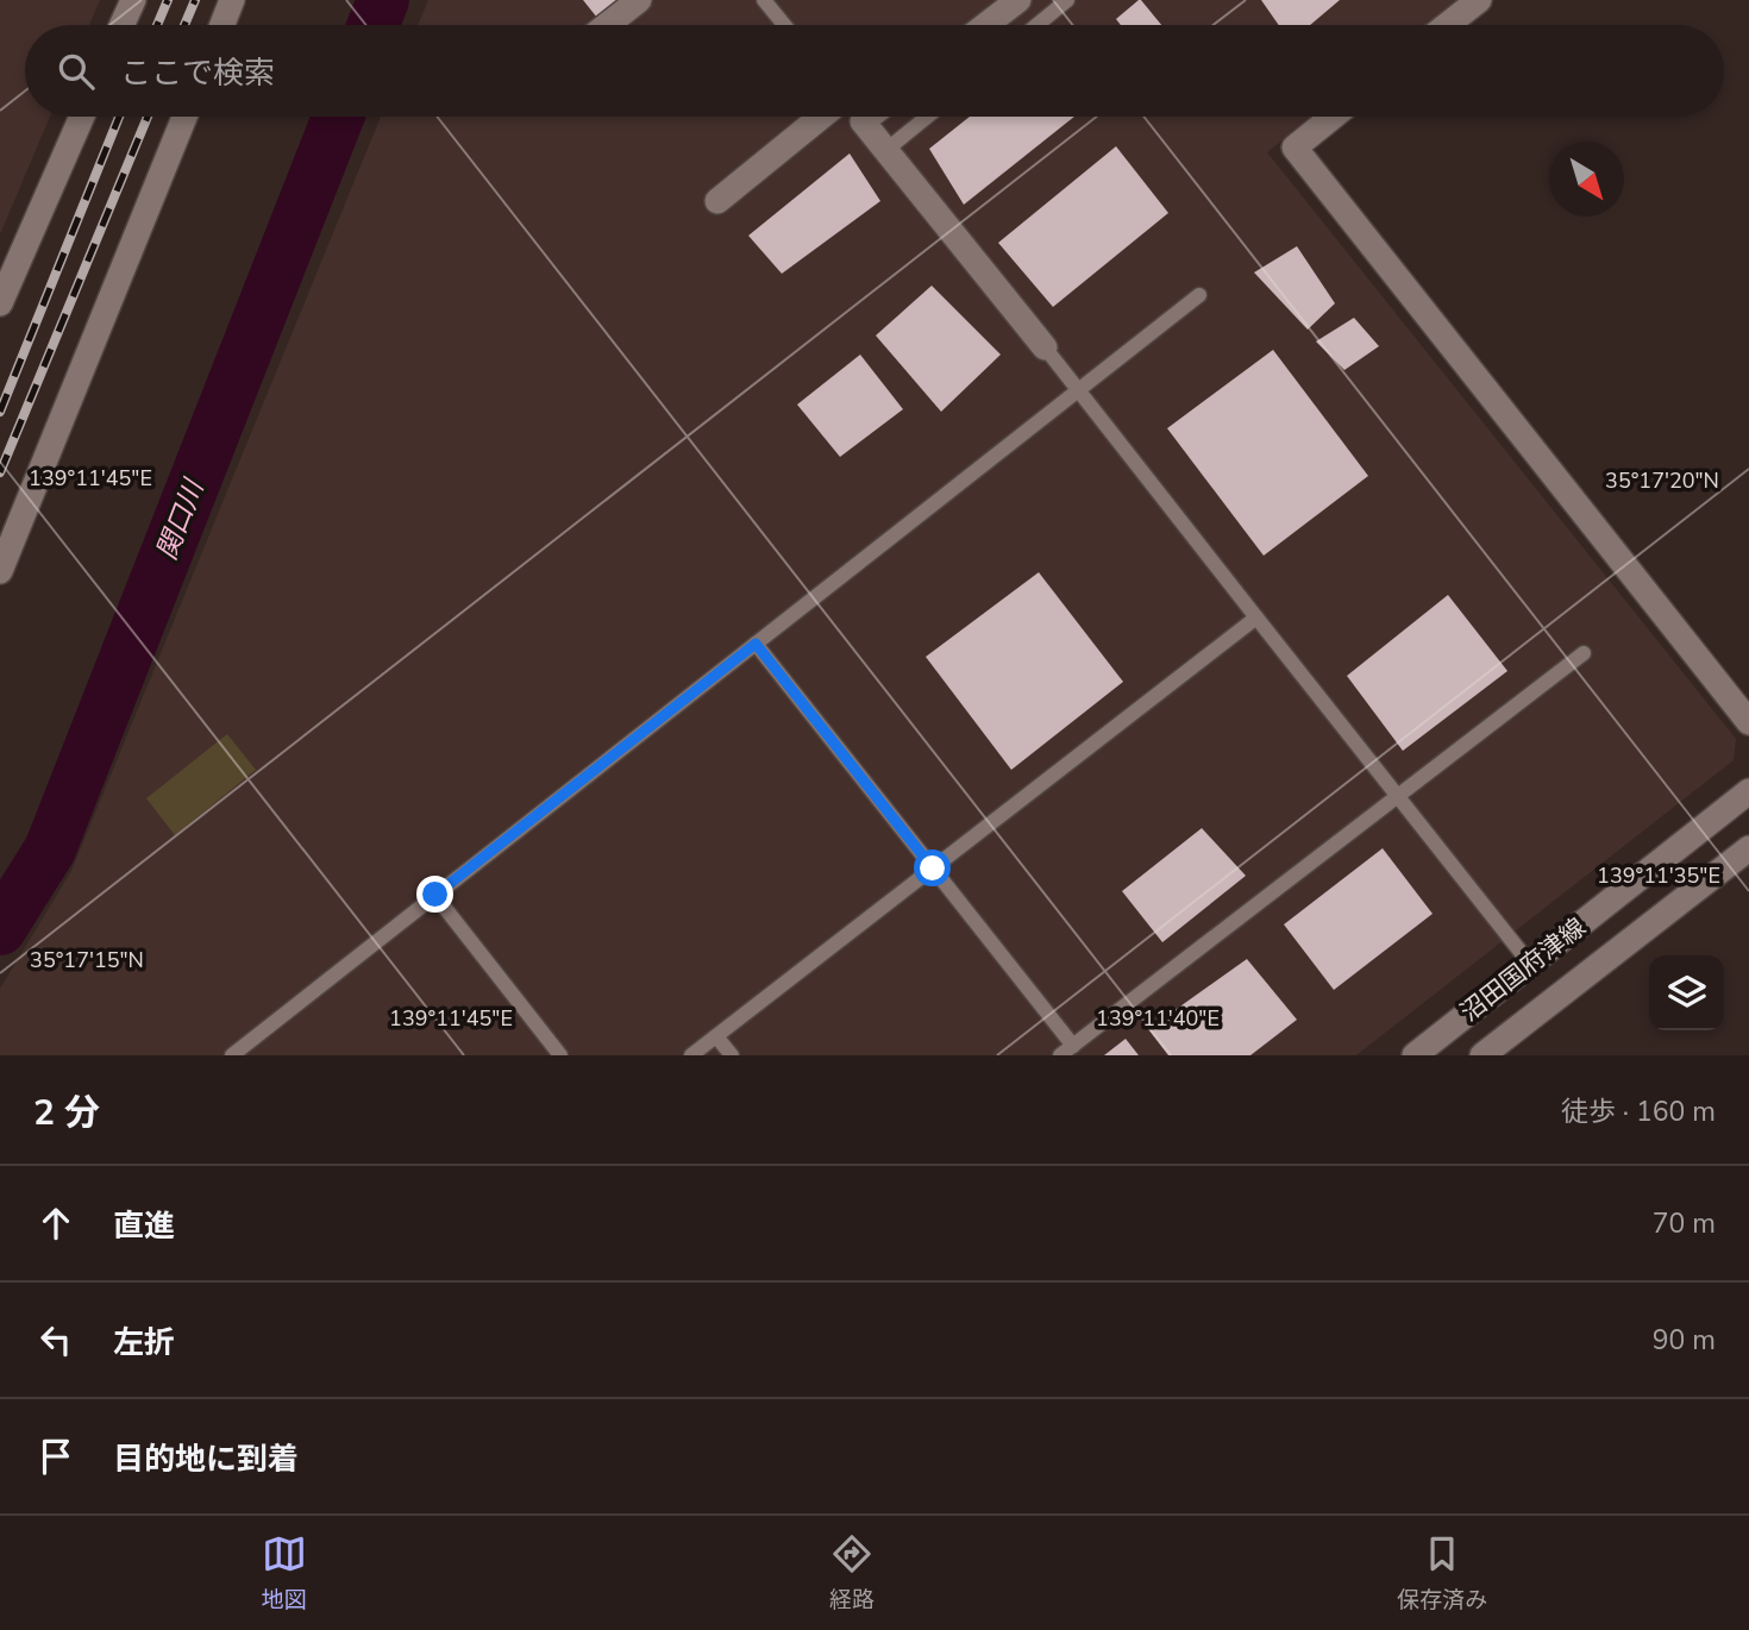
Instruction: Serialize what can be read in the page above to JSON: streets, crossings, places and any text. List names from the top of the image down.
{
  "streets": {
    "street": ["沼田国府津線"]
  },
  "water": ["関口川"],
  "north": "bottom right",
  "page": {
    "search": "ここで検索",
    "heading": ["2 分", "徒歩 · 160 m"],
    "list": [
      ["直進", "70 m"],
      ["左折", "90 m"],
      "目的地に到着"
    ],
    "nav": ["地図", "経路", "保存済み"]
  },
  "coordinates": [
    "139°11'45\"E",
    "35°17'20\"N",
    "139°11'35\"E",
    "35°17'15\"N",
    "139°11'40\"E"
  ]
}
